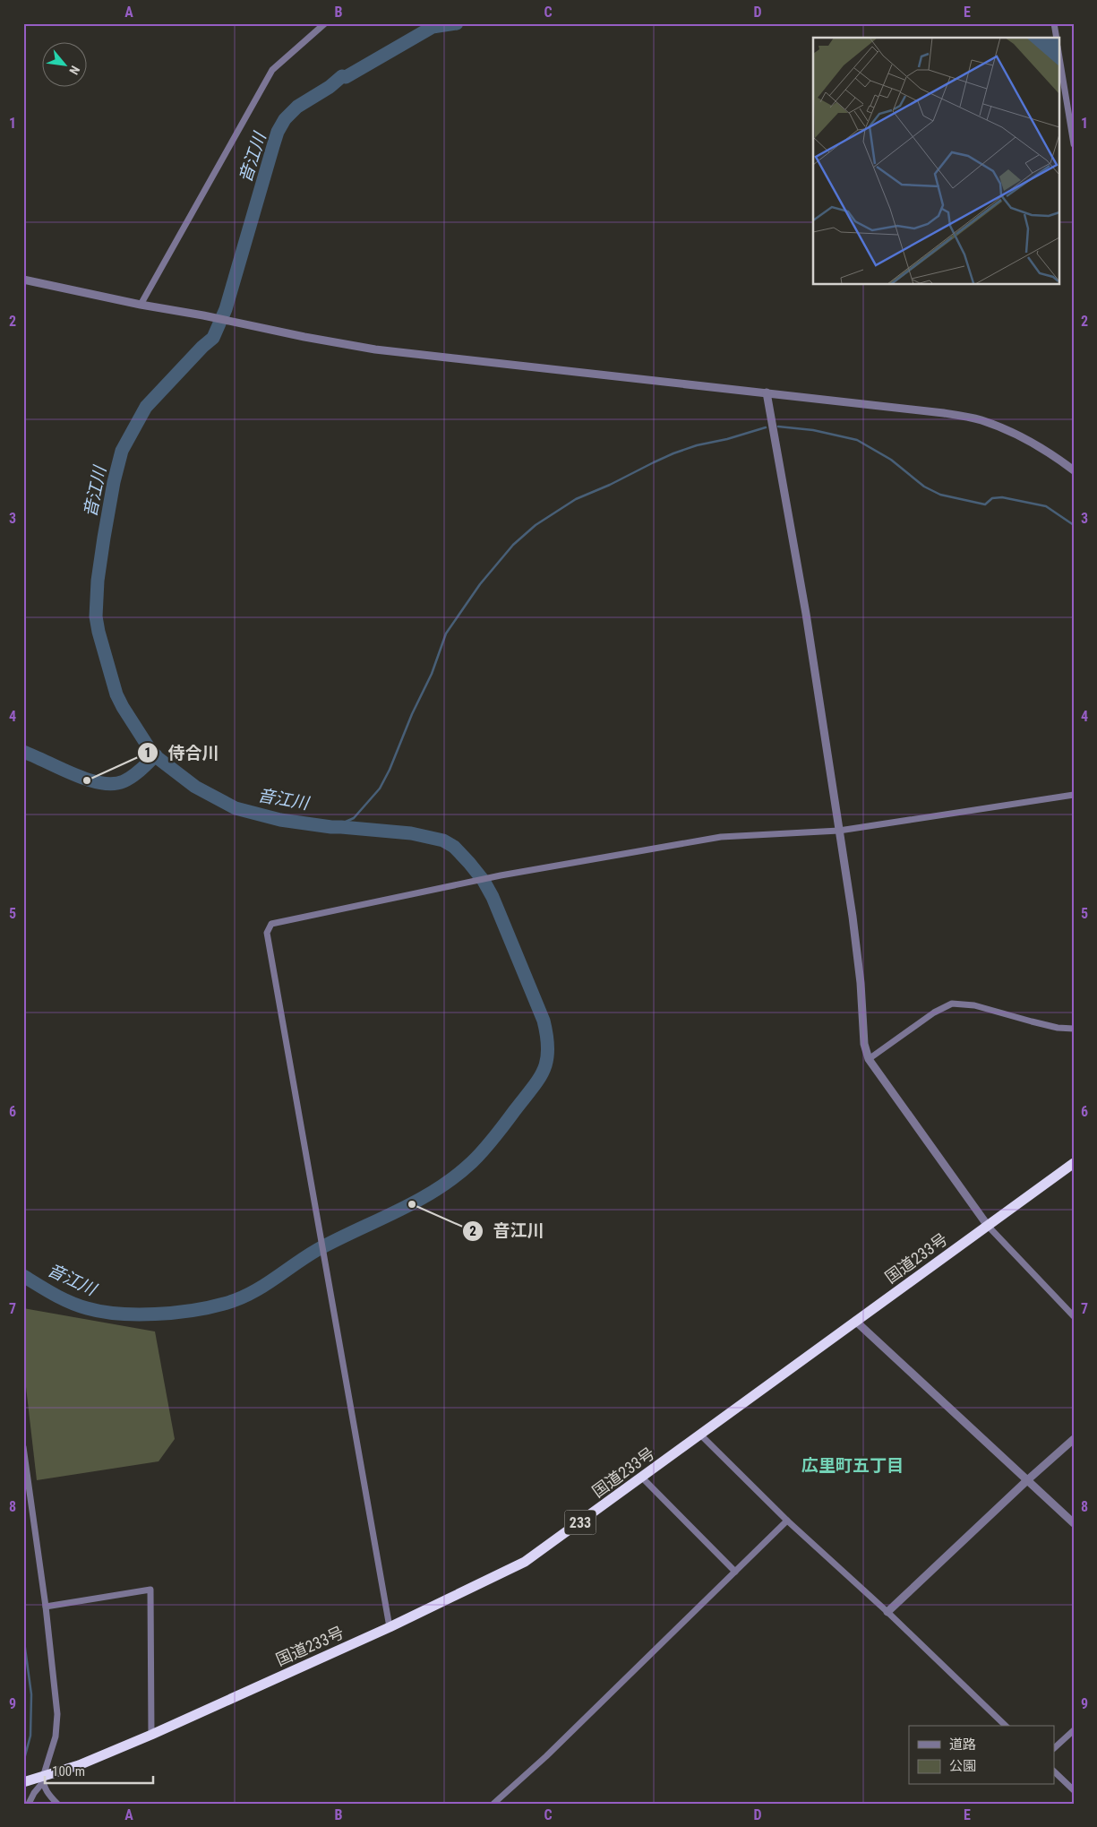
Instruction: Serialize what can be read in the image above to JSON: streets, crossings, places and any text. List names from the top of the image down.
{
  "streets": {
    "highway": ["国道233号", "233"]
  },
  "districts": ["広里町五丁目"],
  "water": ["音江川"],
  "places": ["侍合川", "音江川"],
  "legend": ["道路", "公園"],
  "scale_bar": "100 m",
  "north": "bottom right",
  "grid": {
    "columns": [
      "A",
      "B",
      "C",
      "D",
      "E"
    ],
    "rows": [
      "1",
      "2",
      "3",
      "4",
      "5",
      "6",
      "7",
      "8",
      "9"
    ]
  }
}
